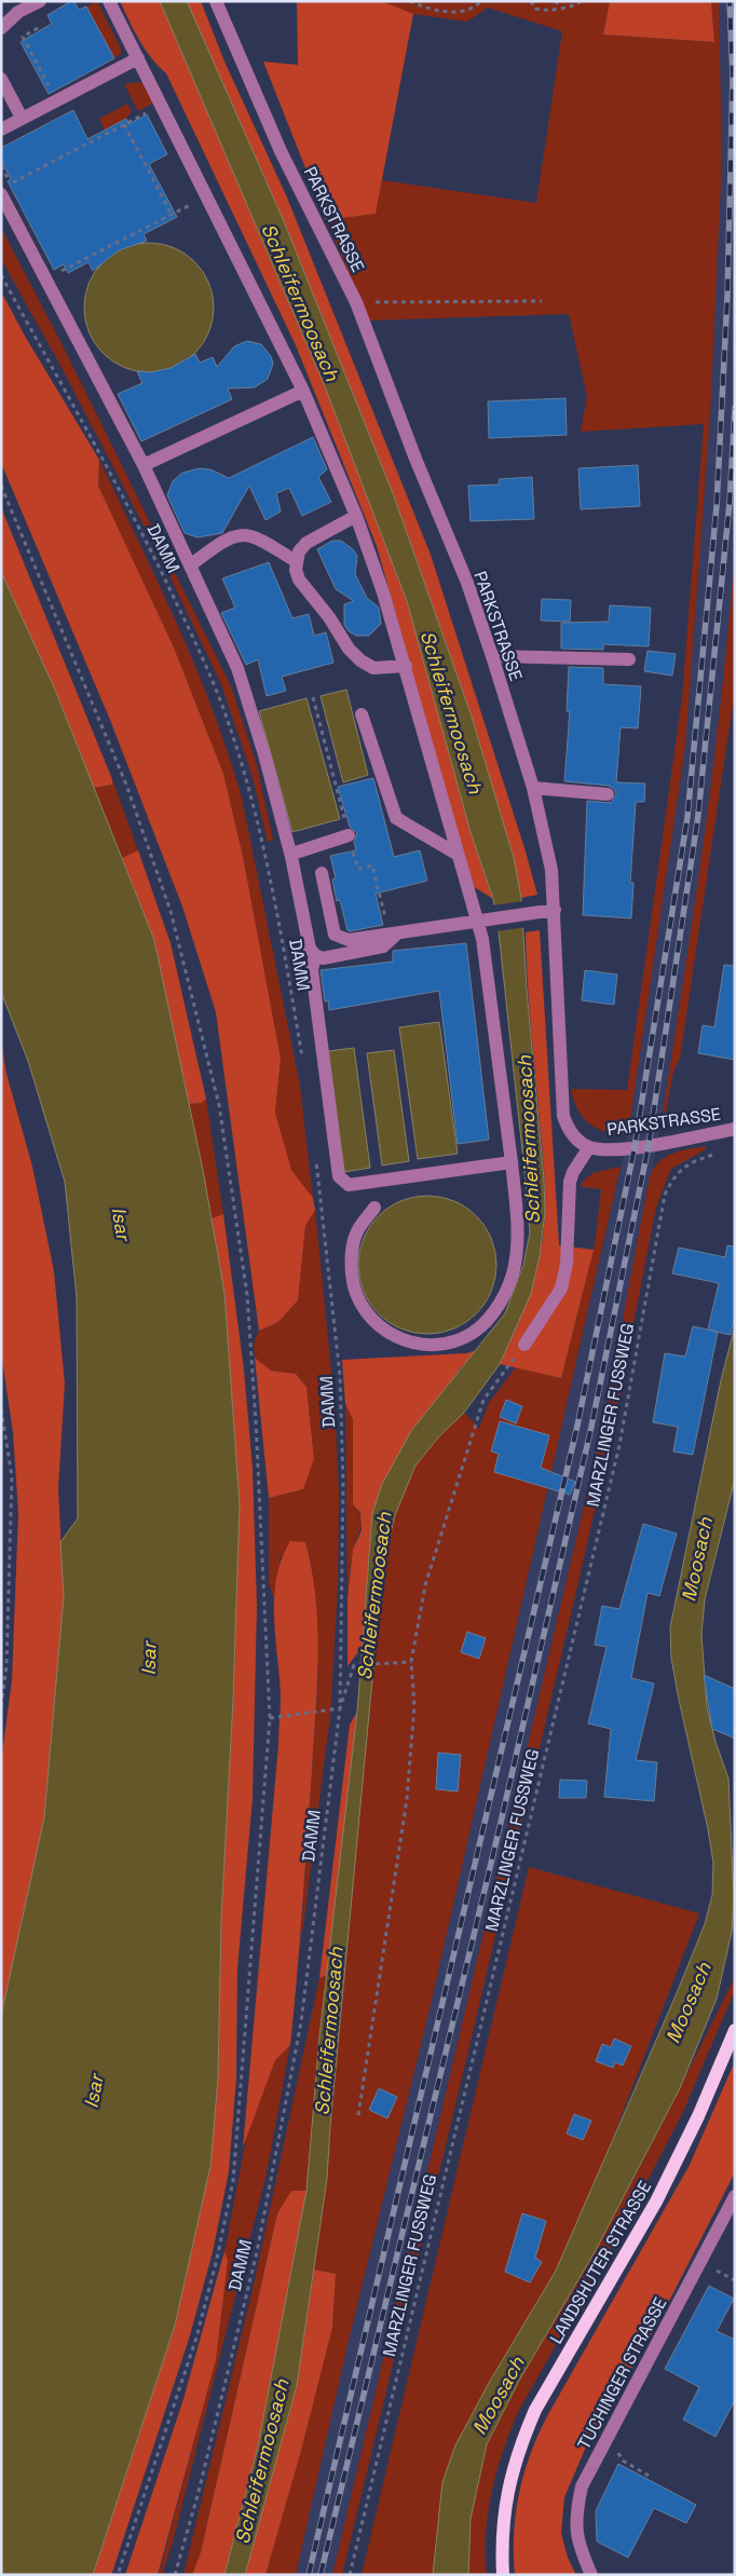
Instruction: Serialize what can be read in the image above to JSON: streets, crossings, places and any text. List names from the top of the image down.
{
  "streets": {
    "main road": ["LANDSHUTER STRASSE"],
    "street": ["PARKSTRASSE", "TUCHINGER STRASSE"],
    "path": ["DAMM", "MARZLINGER FUSSWEG"]
  },
  "water": ["Schleifermoosach", "Isar", "Moosach"]
}
